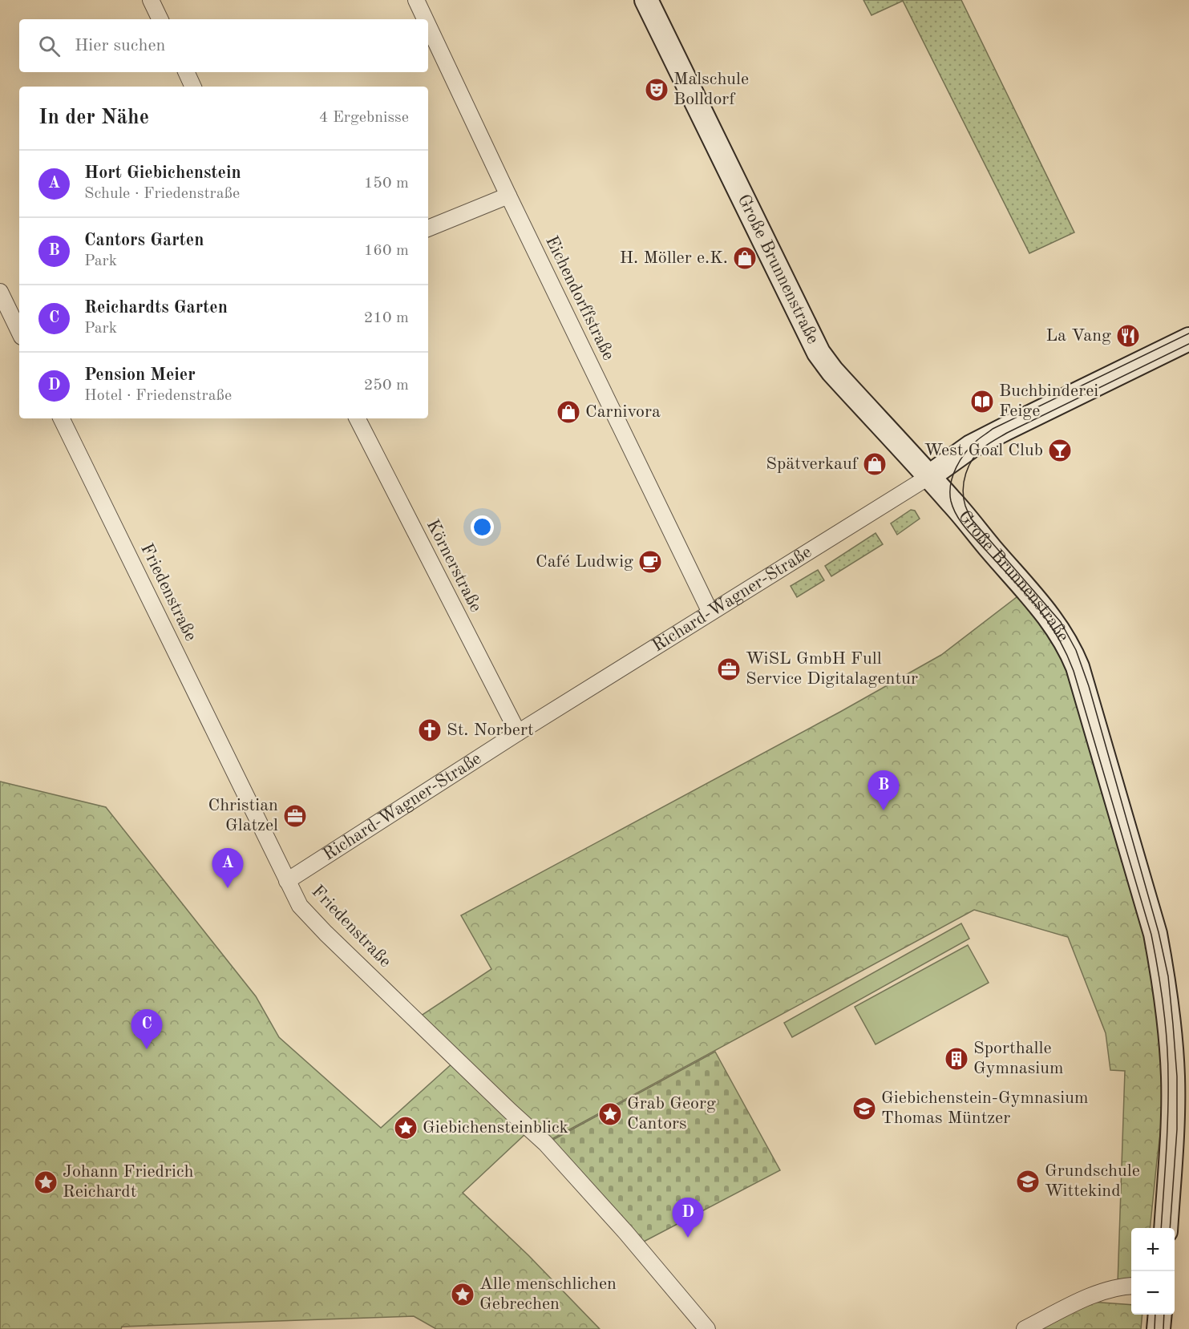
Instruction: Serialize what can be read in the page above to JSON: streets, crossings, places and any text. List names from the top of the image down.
{
  "streets": {
    "main road": ["Große Brunnenstraße", "Richard-Wagner-Straße"],
    "street": ["Eichendorffstraße", "Körnerstraße", "Friedenstraße"]
  },
  "crossings": [
    ["Große Brunnenstraße", "Richard-Wagner-Straße"],
    ["Eichendorffstraße", "Richard-Wagner-Straße"],
    ["Körnerstraße", "Richard-Wagner-Straße"],
    ["Friedenstraße", "Richard-Wagner-Straße"]
  ],
  "places": {
    "theatre": ["Malschule Bolldorf"],
    "shop": ["H. Möller e.K.", "Carnivora", "Spätverkauf"],
    "restaurant": ["La Vang"],
    "library": ["Buchbinderei Feige"],
    "bar": ["West Goal Club"],
    "cafe": ["Café Ludwig"],
    "office": ["WiSL GmbH Full Service Digitalagentur", "Christian Glatzel"],
    "church": ["St. Norbert"],
    "building": ["Sporthalle Gymnasium"],
    "school or university": ["Giebichenstein-Gymnasium Thomas Müntzer", "Grundschule Wittekind"],
    "place": [
      "Grab Georg Cantors",
      "Giebichensteinblick",
      "Johann Friedrich Reichardt",
      "Alle menschlichen Gebrechen"
    ]
  },
  "page": {
    "search": "Hier suchen",
    "heading": ["In der Nähe", "4 Ergebnisse"],
    "list": [
      {
        "mark": "A",
        "name": "Hort Giebichenstein",
        "note": "Schule · Friedenstraße",
        "value": "150 m"
      },
      {
        "mark": "B",
        "name": "Cantors Garten",
        "note": "Park",
        "value": "160 m"
      },
      {
        "mark": "C",
        "name": "Reichardts Garten",
        "note": "Park",
        "value": "210 m"
      },
      {
        "mark": "D",
        "name": "Pension Meier",
        "note": "Hotel · Friedenstraße",
        "value": "250 m"
      }
    ],
    "pins": [
      "B",
      "A",
      "C",
      "D"
    ],
    "map_buttons": ["+", "−"]
  }
}
